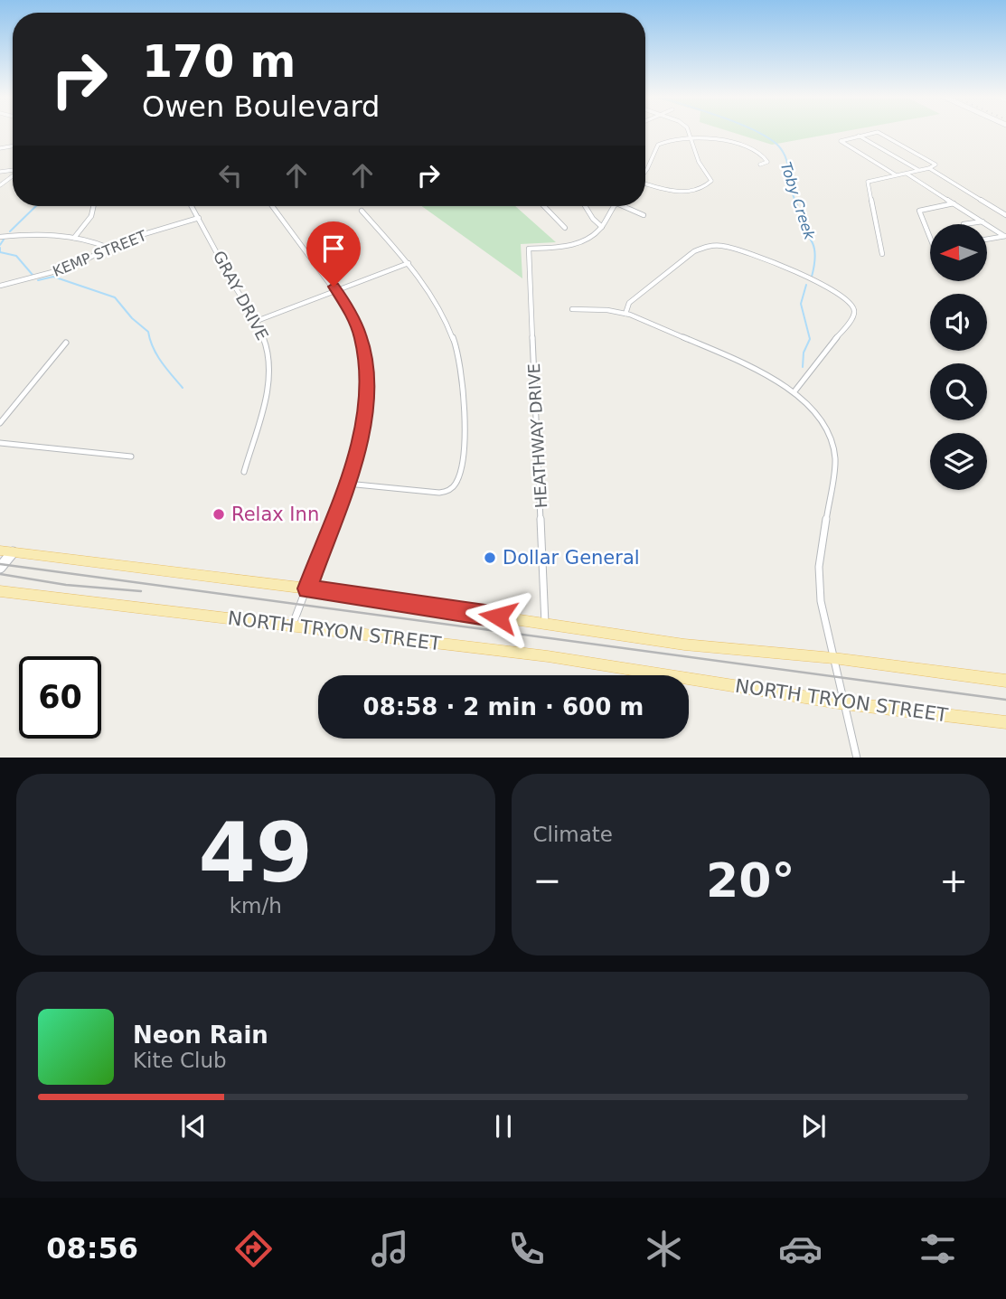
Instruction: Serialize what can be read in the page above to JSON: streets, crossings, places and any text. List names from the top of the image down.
{
  "streets": {
    "main road": ["NORTH TRYON STREET"],
    "street": ["KEMP STREET", "GRAY DRIVE", "HEATHWAY DRIVE"]
  },
  "crossings": [
    ["KEMP STREET", "GRAY DRIVE"],
    ["HEATHWAY DRIVE", "NORTH TRYON STREET"]
  ],
  "water": ["Toby Creek"],
  "places": ["Relax Inn", "Dollar General"],
  "north": "left",
  "page": {
    "turn": ["170 m", "Owen Boulevard"],
    "limit": "60",
    "trip": "08:58 · 2 min · 600 m",
    "tile": [
      ["49", "km/h"],
      "Climate"
    ],
    "heat": ["−", "20°", "+"],
    "song": ["Neon Rain", "Kite Club"],
    "tabs": "08:56"
  }
}
